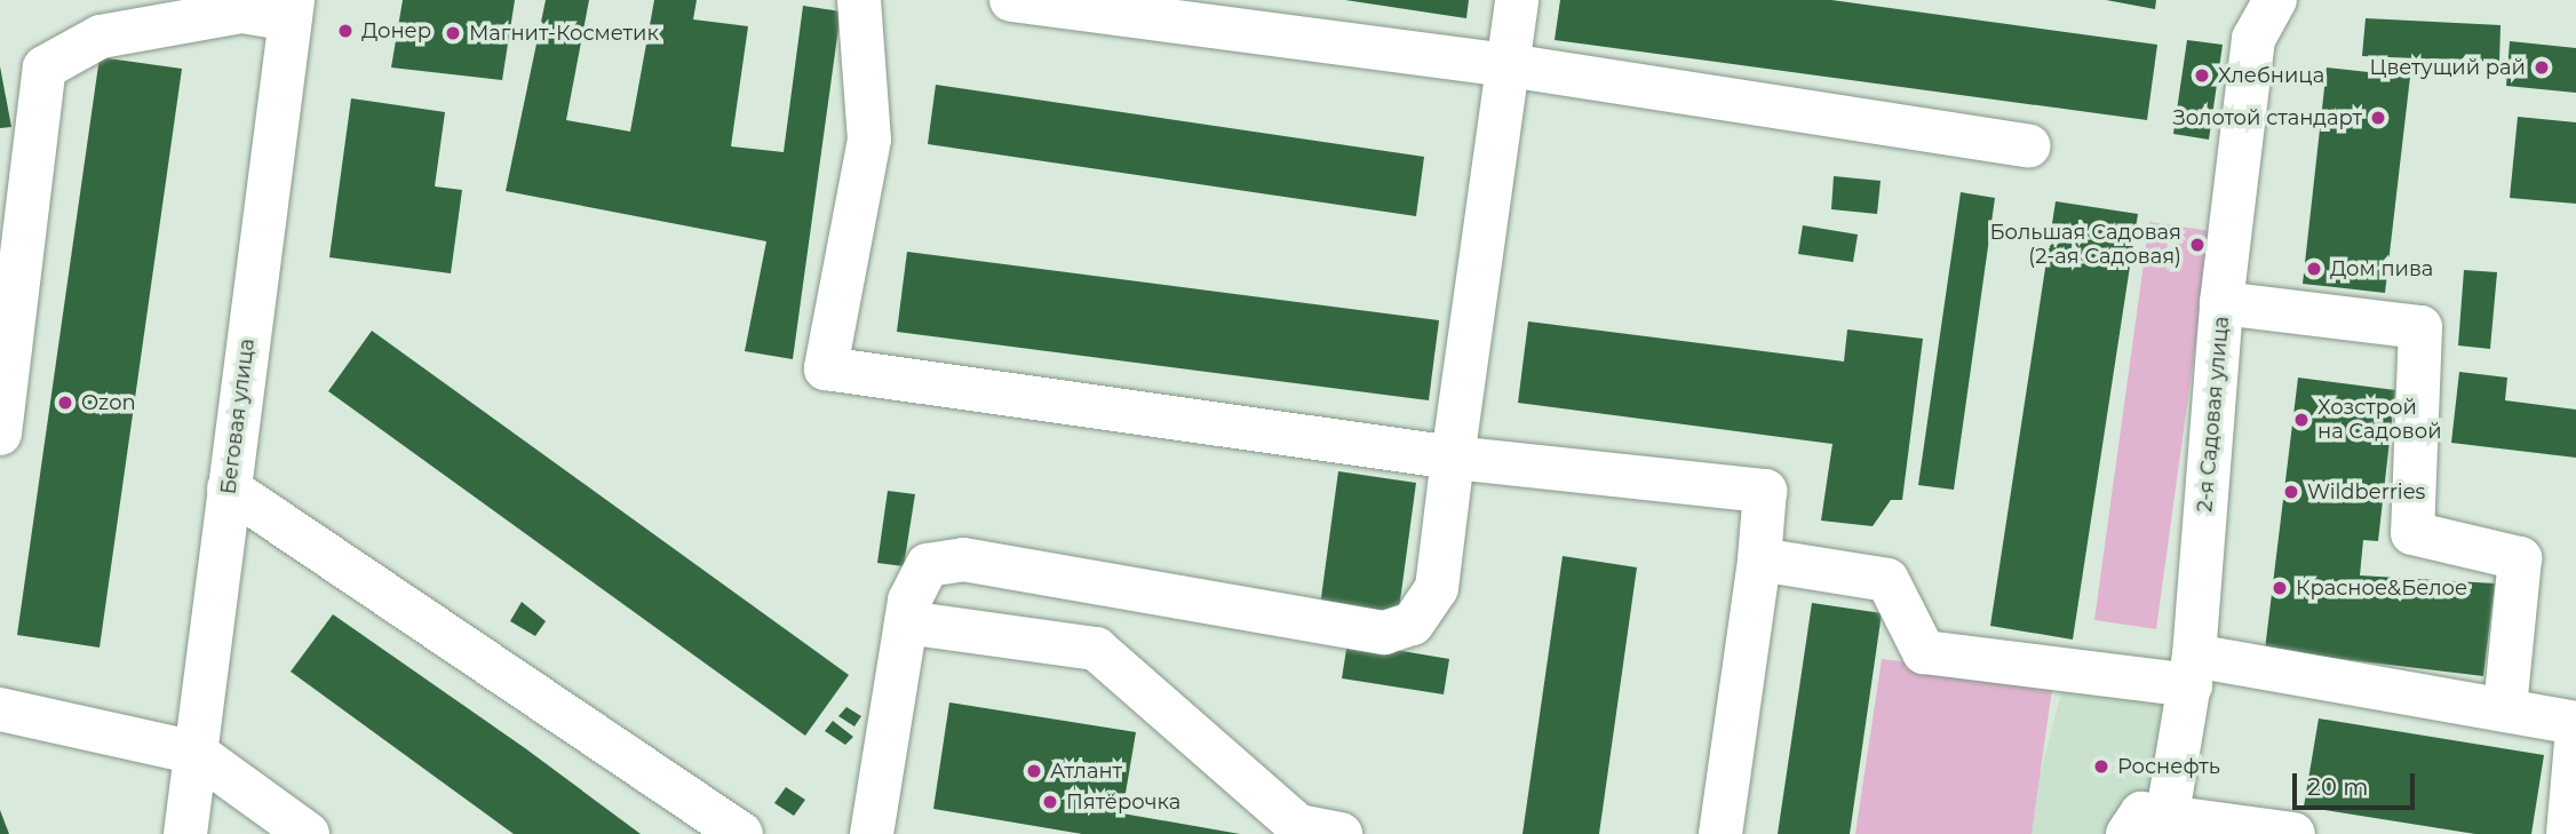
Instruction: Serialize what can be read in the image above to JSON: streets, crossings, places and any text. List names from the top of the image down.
{
  "streets": {
    "street": ["2-я Садовая улица", "Беговая улица"]
  },
  "places": [
    "Донер",
    "Магнит-Косметик",
    "Цветущий рай",
    "Хлебница",
    "Золотой стандарт",
    "Большая Садовая (2-ая Садовая)",
    "Дом пива",
    "Ozon",
    "Хозстрой на Садовой",
    "Wildberries",
    "Красное&Белое",
    "Роснефть",
    "Атлант",
    "Пятёрочка"
  ],
  "scale_bar": "20 m"
}
